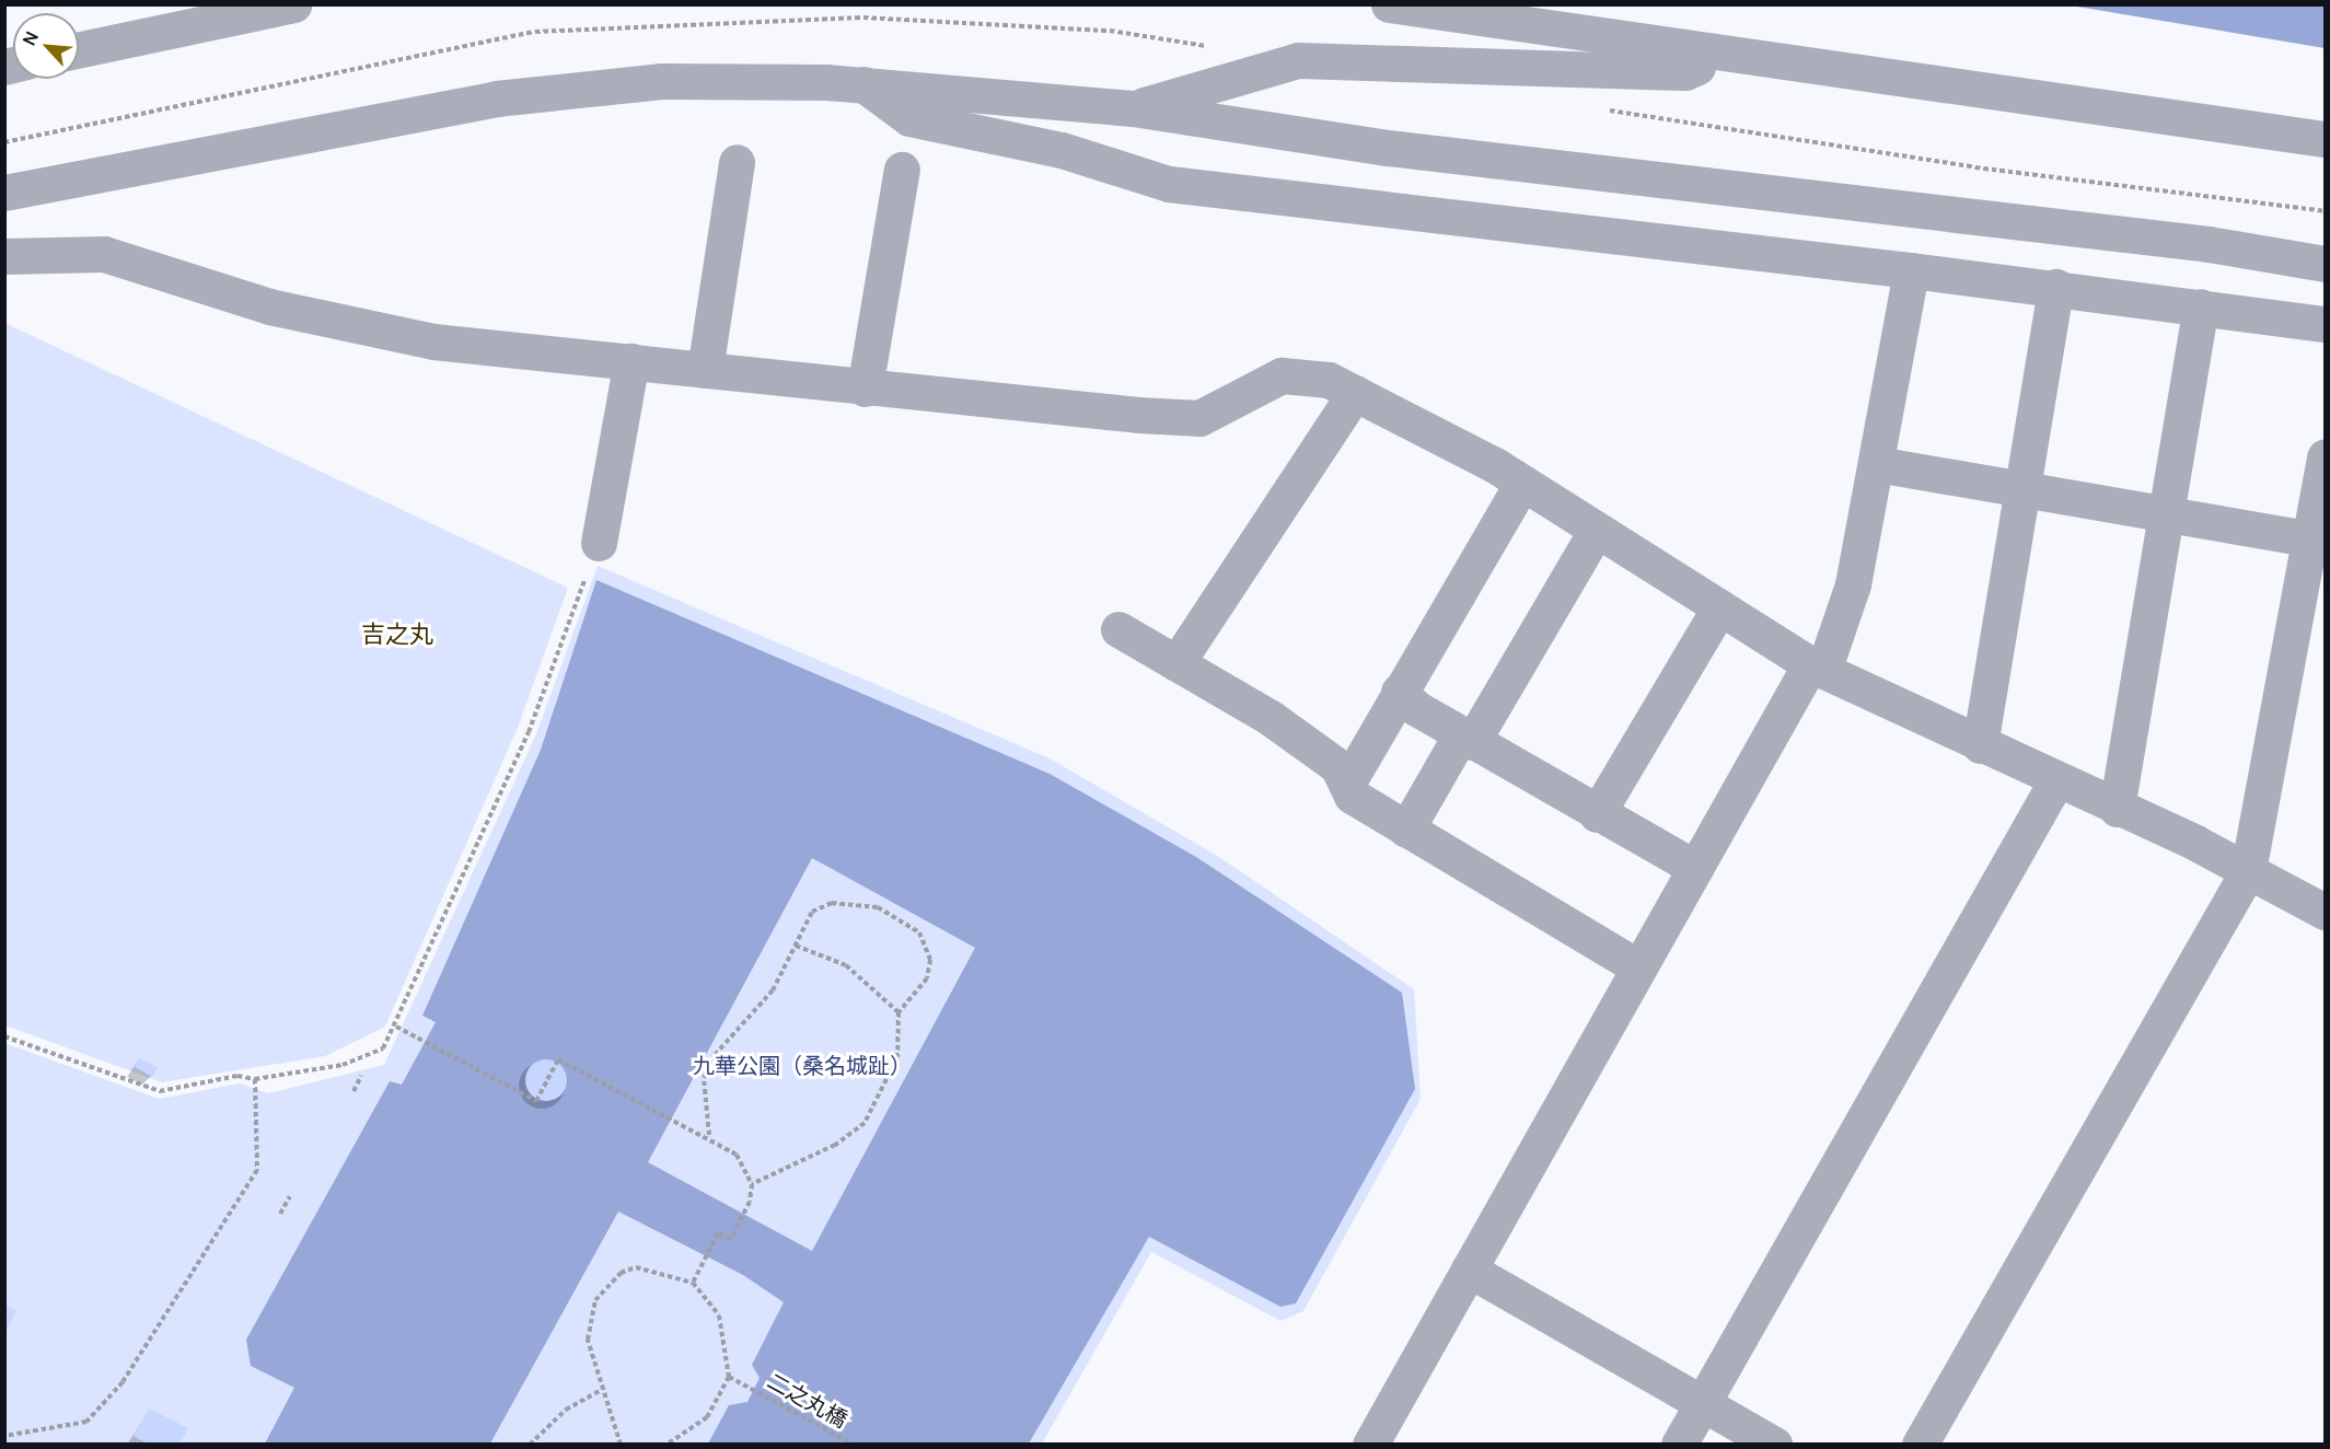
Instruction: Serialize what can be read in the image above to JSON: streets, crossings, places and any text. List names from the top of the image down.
{
  "streets": {
    "path": ["二之丸橋"]
  },
  "districts": ["吉之丸"],
  "parks": ["九華公園（桑名城趾）"],
  "north": "top left"
}
